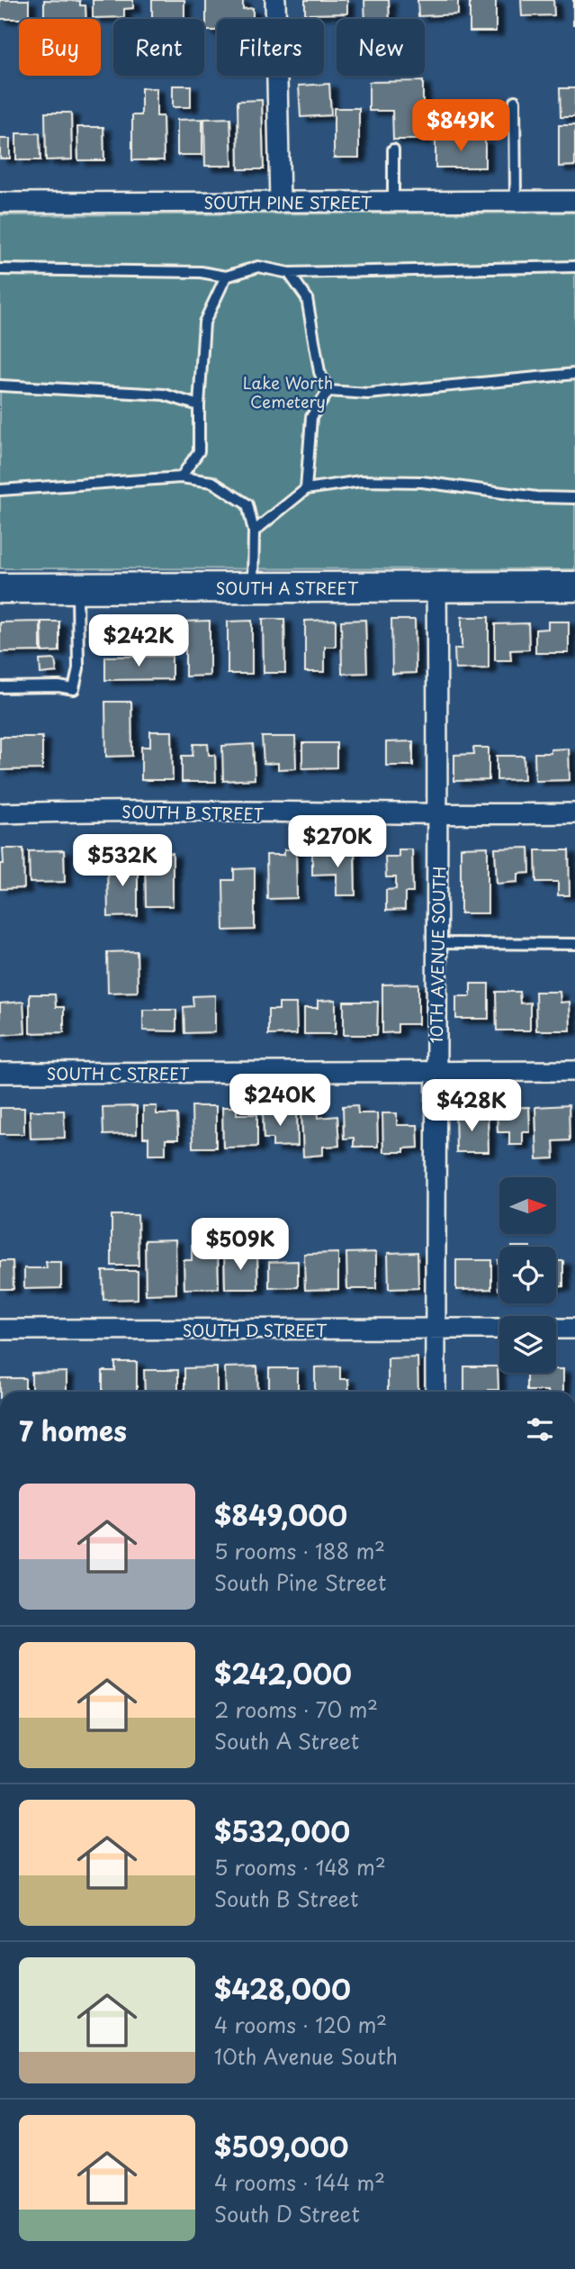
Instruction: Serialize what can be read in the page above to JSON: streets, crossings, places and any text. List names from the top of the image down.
{
  "streets": {
    "street": [
      "SOUTH PINE STREET",
      "SOUTH A STREET",
      "SOUTH B STREET",
      "10TH AVENUE SOUTH",
      "SOUTH C STREET",
      "SOUTH D STREET"
    ]
  },
  "crossings": [
    ["SOUTH A STREET", "10TH AVENUE SOUTH"],
    ["SOUTH B STREET", "10TH AVENUE SOUTH"],
    ["10TH AVENUE SOUTH", "SOUTH C STREET"],
    ["10TH AVENUE SOUTH", "SOUTH D STREET"]
  ],
  "parks": ["Lake Worth Cemetery"],
  "north": "right",
  "page": {
    "chip": [
      "Buy",
      "Rent",
      "Filters",
      "New"
    ],
    "price": [
      "$849K",
      "$242K",
      "$270K",
      "$532K",
      "$240K",
      "$428K",
      "$509K"
    ],
    "heading": "7 homes",
    "list": [
      {
        "name": "$849,000",
        "note": "5 rooms · 188 m² · South Pine Street"
      },
      {
        "name": "$242,000",
        "note": "2 rooms · 70 m² · South A Street"
      },
      {
        "name": "$532,000",
        "note": "5 rooms · 148 m² · South B Street"
      },
      {
        "name": "$428,000",
        "note": "4 rooms · 120 m² · 10th Avenue South"
      },
      {
        "name": "$509,000",
        "note": "4 rooms · 144 m² · South D Street"
      }
    ]
  }
}
